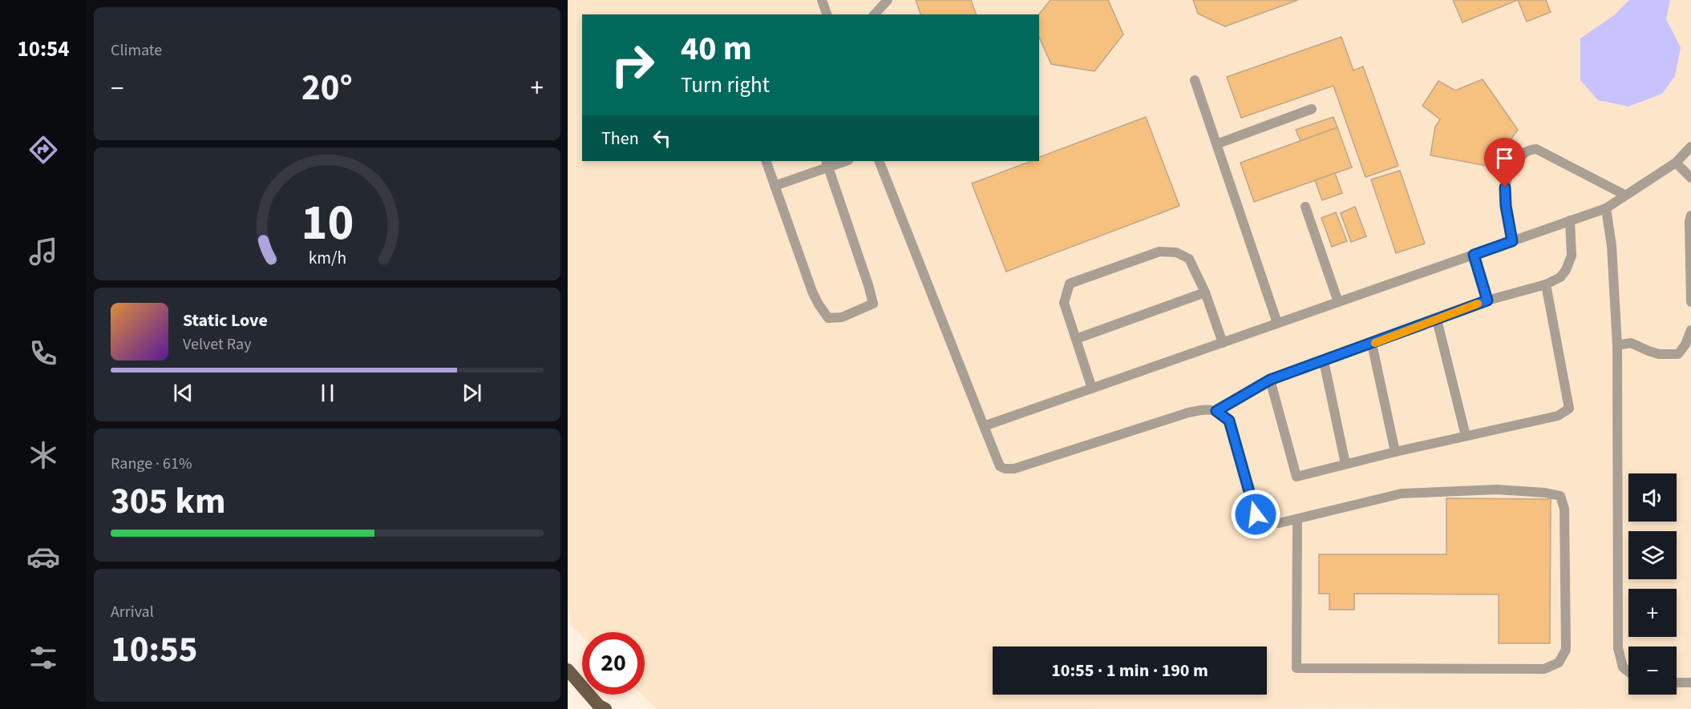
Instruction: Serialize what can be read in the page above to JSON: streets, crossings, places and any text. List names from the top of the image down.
{
  "page": {
    "tabs": "10:54",
    "tile": [
      "Climate",
      ["Range · 61%", "305 km"],
      ["Arrival", "10:55"]
    ],
    "turn": ["40 m", "Turn right"],
    "heat": ["−", "20°", "+"],
    "then": "Then",
    "song": ["Static Love", "Velvet Ray"],
    "map_buttons": ["+", "−"],
    "limit": "20",
    "trip": "10:55 · 1 min · 190 m",
    "gauge": ["10", "km/h"]
  }
}
